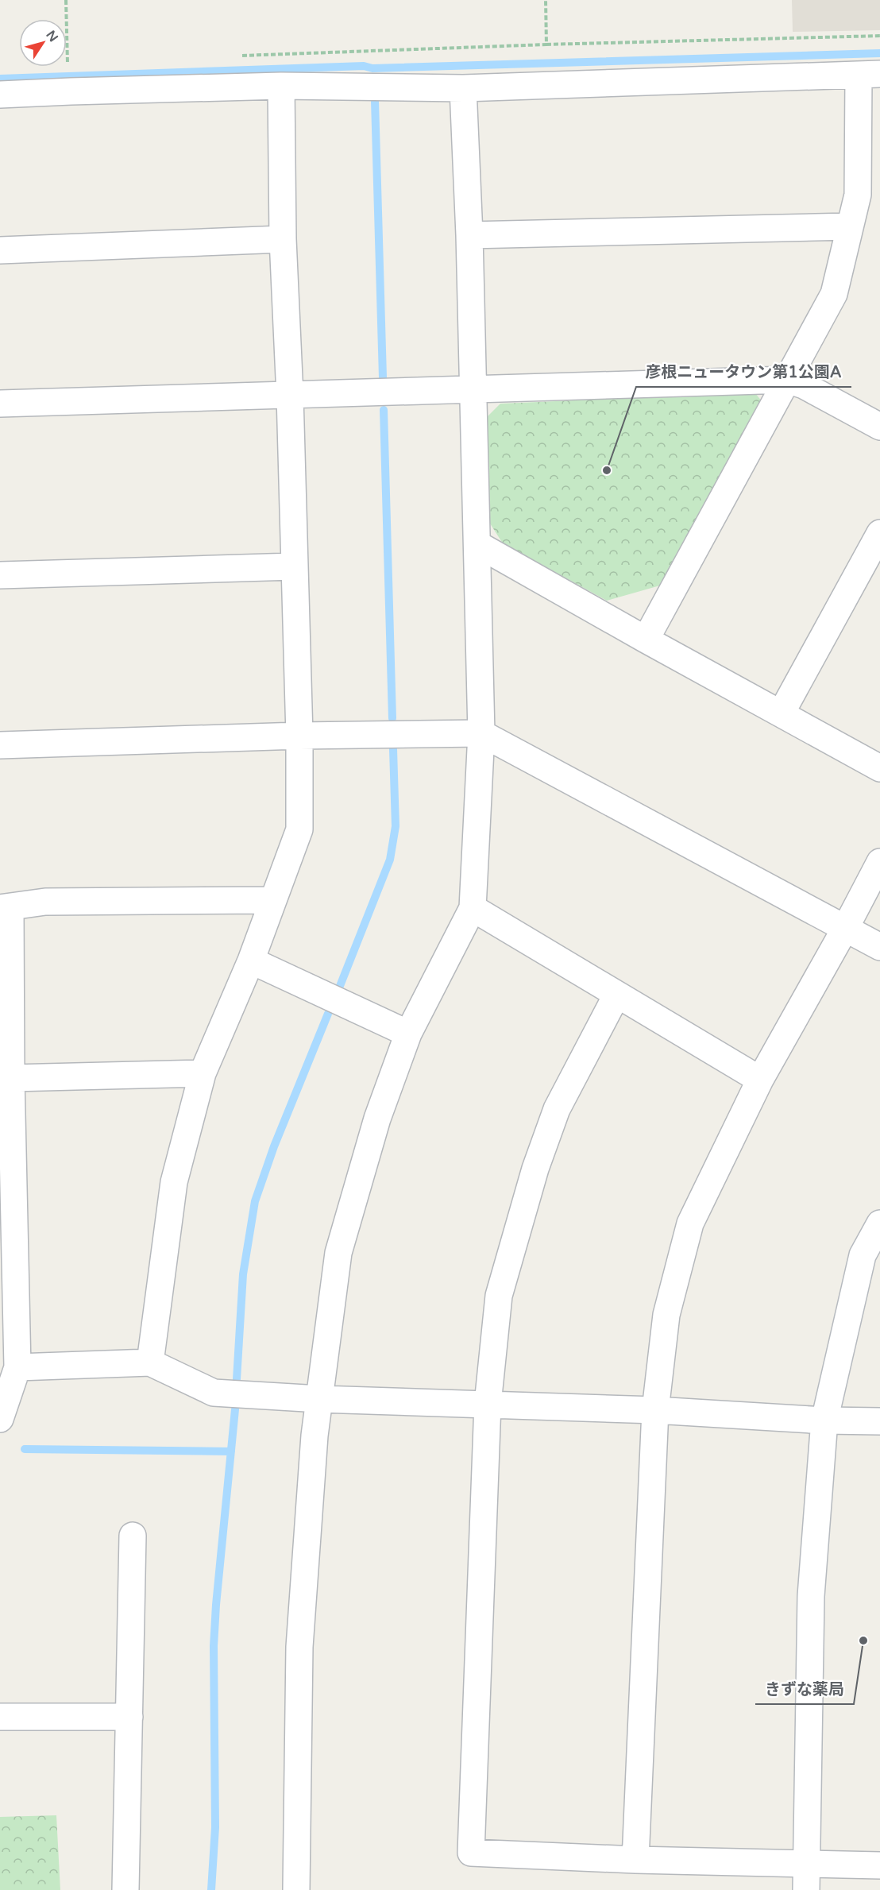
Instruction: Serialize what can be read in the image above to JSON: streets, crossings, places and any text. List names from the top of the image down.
{
  "places": ["彦根ニュータウン第1公園A", "きずな薬局"],
  "north": "top right"
}
